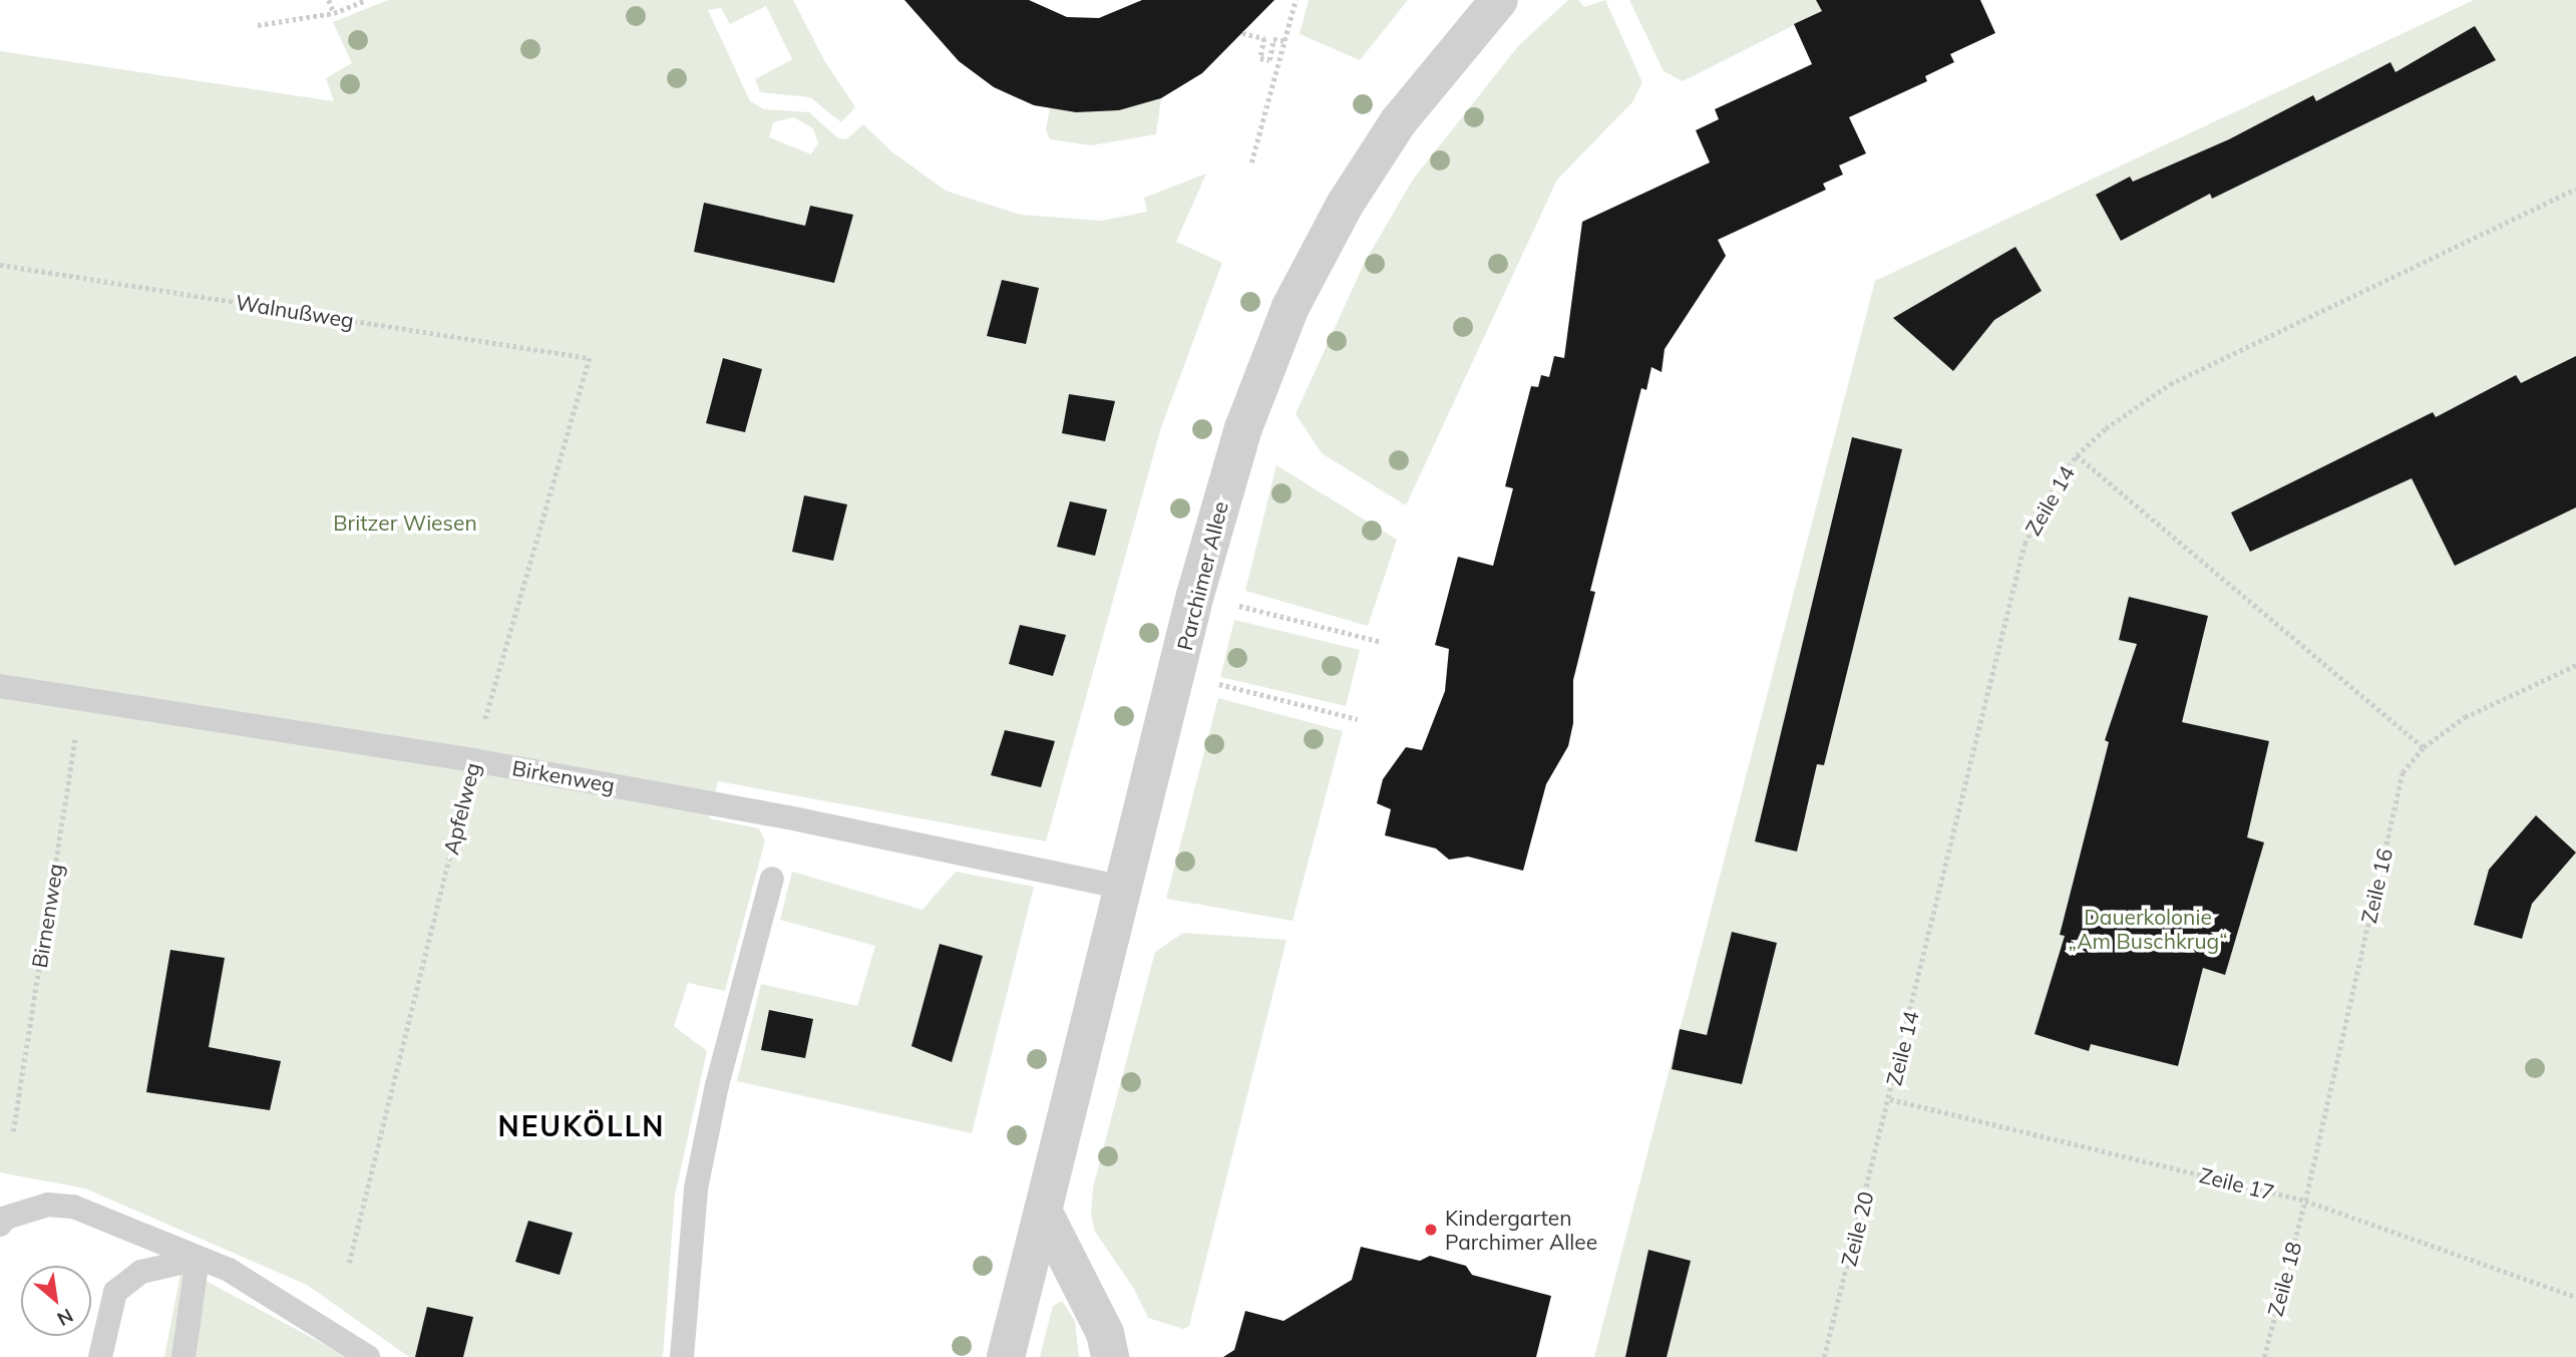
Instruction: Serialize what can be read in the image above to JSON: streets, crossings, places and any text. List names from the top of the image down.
{
  "streets": {
    "street": ["Parchimer Allee"],
    "lane": ["Birkenweg"],
    "path": [
      "Walnußweg",
      "Zeile 14",
      "Apfelweg",
      "Zeile 16",
      "Birnenweg",
      "Zeile 17",
      "Zeile 20",
      "Zeile 18"
    ]
  },
  "crossings": [
    ["Walnußweg", "Apfelweg"],
    ["Zeile 14", "Zeile 17"],
    ["Zeile 14", "Zeile 20"],
    ["Parchimer Allee", "Birkenweg"],
    ["Birkenweg", "Apfelweg"],
    ["Birkenweg", "Birnenweg"],
    ["Zeile 16", "Zeile 17"],
    ["Zeile 16", "Zeile 18"],
    ["Zeile 17", "Zeile 20"],
    ["Zeile 17", "Zeile 18"]
  ],
  "districts": ["NEUKÖLLN"],
  "parks": ["Britzer Wiesen", "Dauerkolonie „Am Buschkrug“"],
  "places": ["Kindergarten Parchimer Allee"],
  "north": "bottom right"
}
